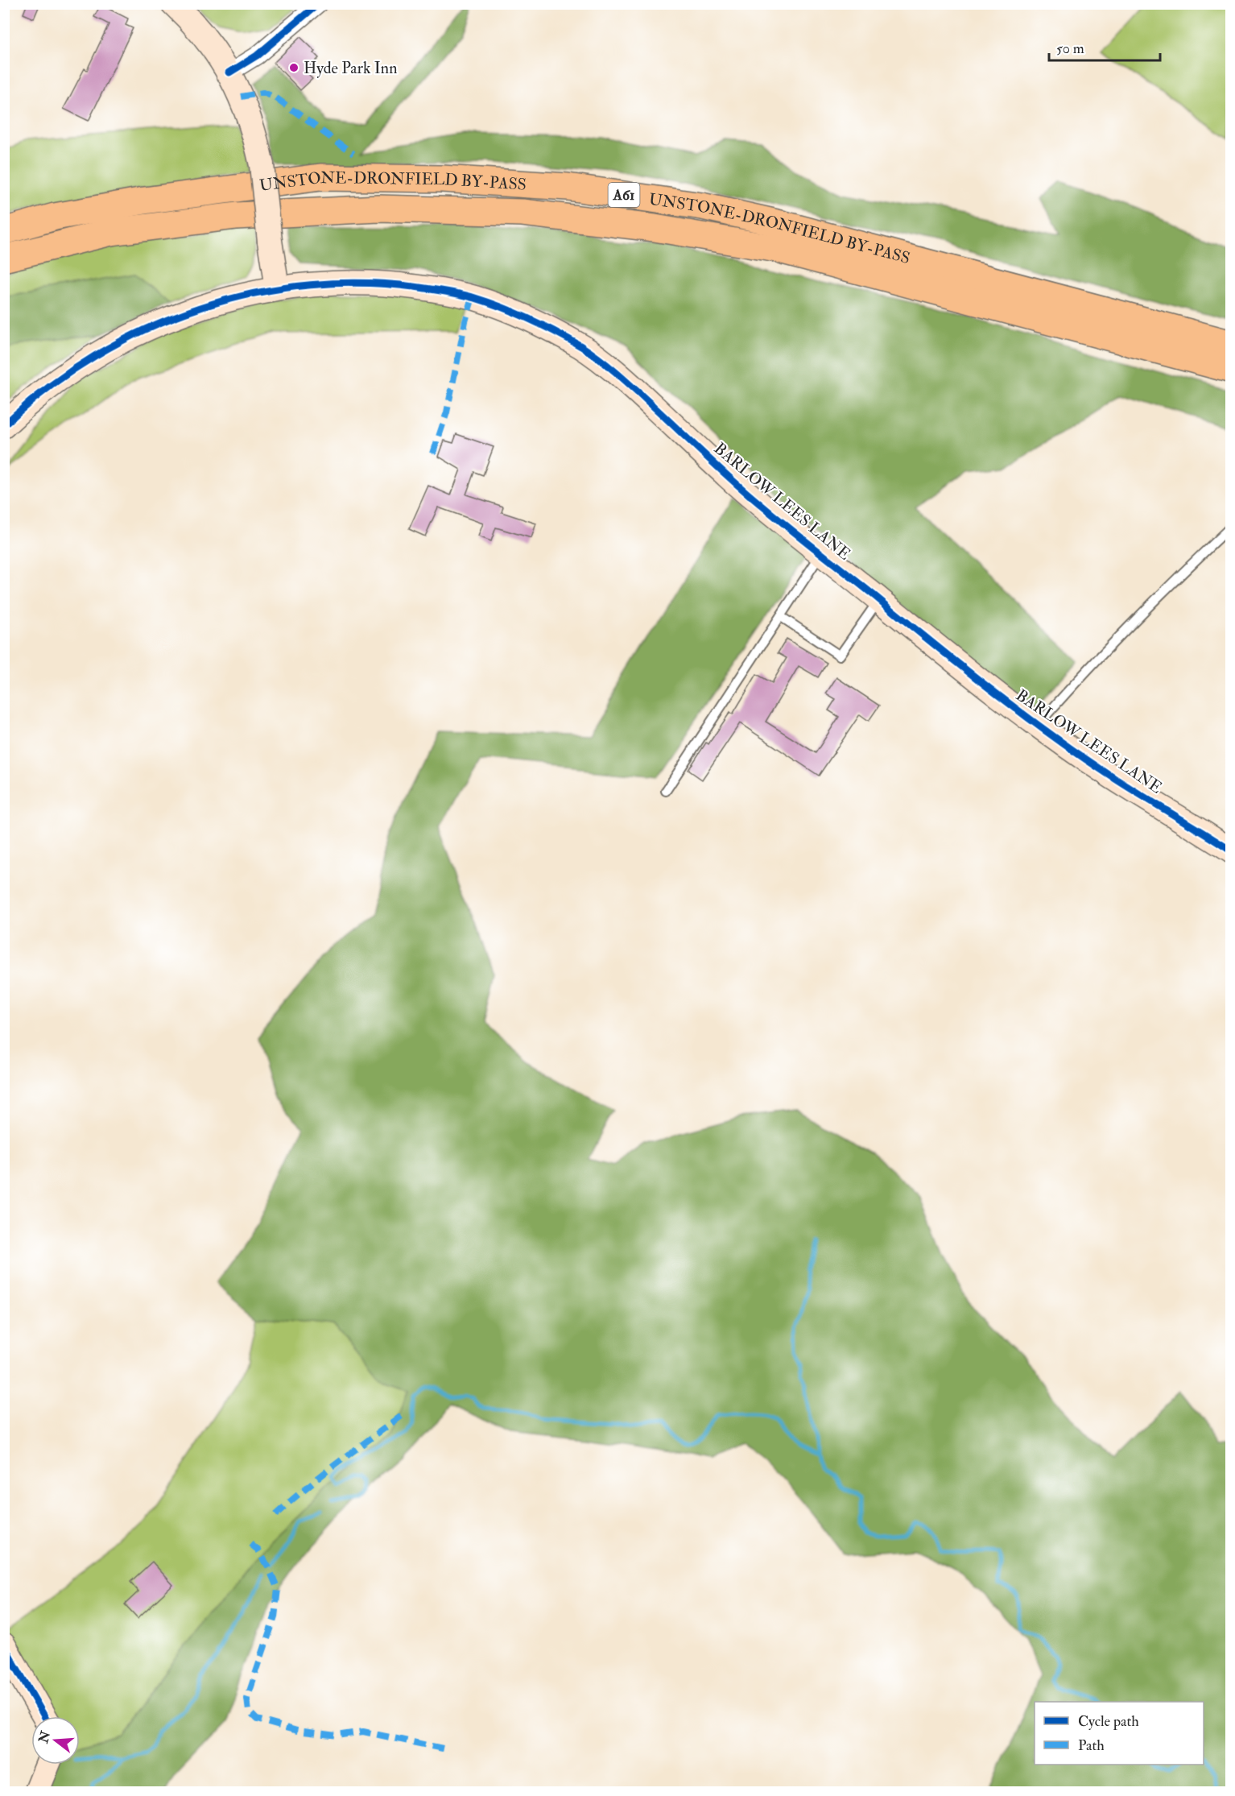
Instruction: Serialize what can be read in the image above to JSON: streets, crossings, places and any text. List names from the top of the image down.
{
  "streets": {
    "highway": ["UNSTONE-DRONFIELD BY-PASS", "A61"],
    "street": ["BARLOW LEES LANE"]
  },
  "places": ["Hyde Park Inn"],
  "legend": ["Cycle path", "Path"],
  "scale_bar": "50 m",
  "north": "left"
}
